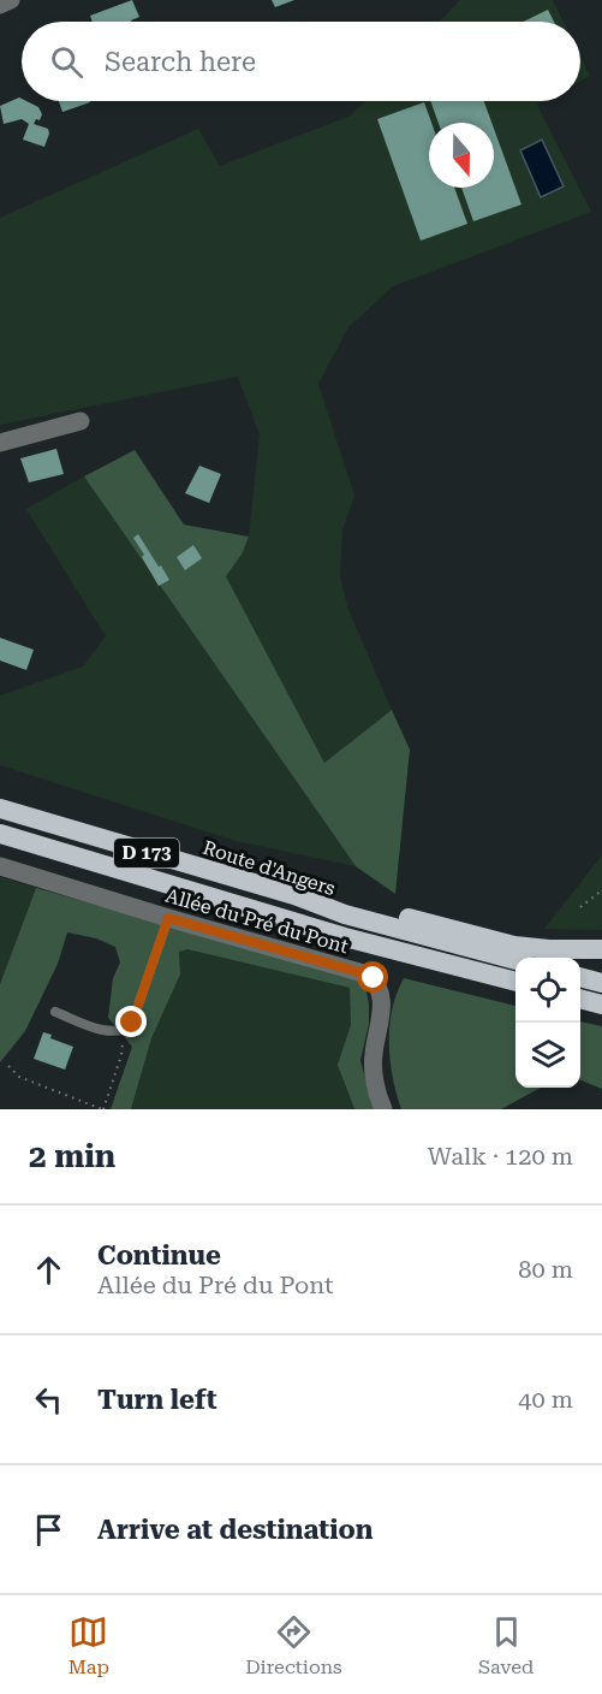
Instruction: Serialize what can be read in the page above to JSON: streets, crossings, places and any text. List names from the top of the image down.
{
  "streets": {
    "highway": ["D 173", "Route d'Angers"],
    "street": ["Allée du Pré du Pont"]
  },
  "north": "bottom",
  "page": {
    "search": "Search here",
    "heading": ["2 min", "Walk · 120 m"],
    "list": [
      ["Continue", "Allée du Pré du Pont", "80 m"],
      ["Turn left", "40 m"],
      "Arrive at destination"
    ],
    "nav": ["Map", "Directions", "Saved"]
  }
}
